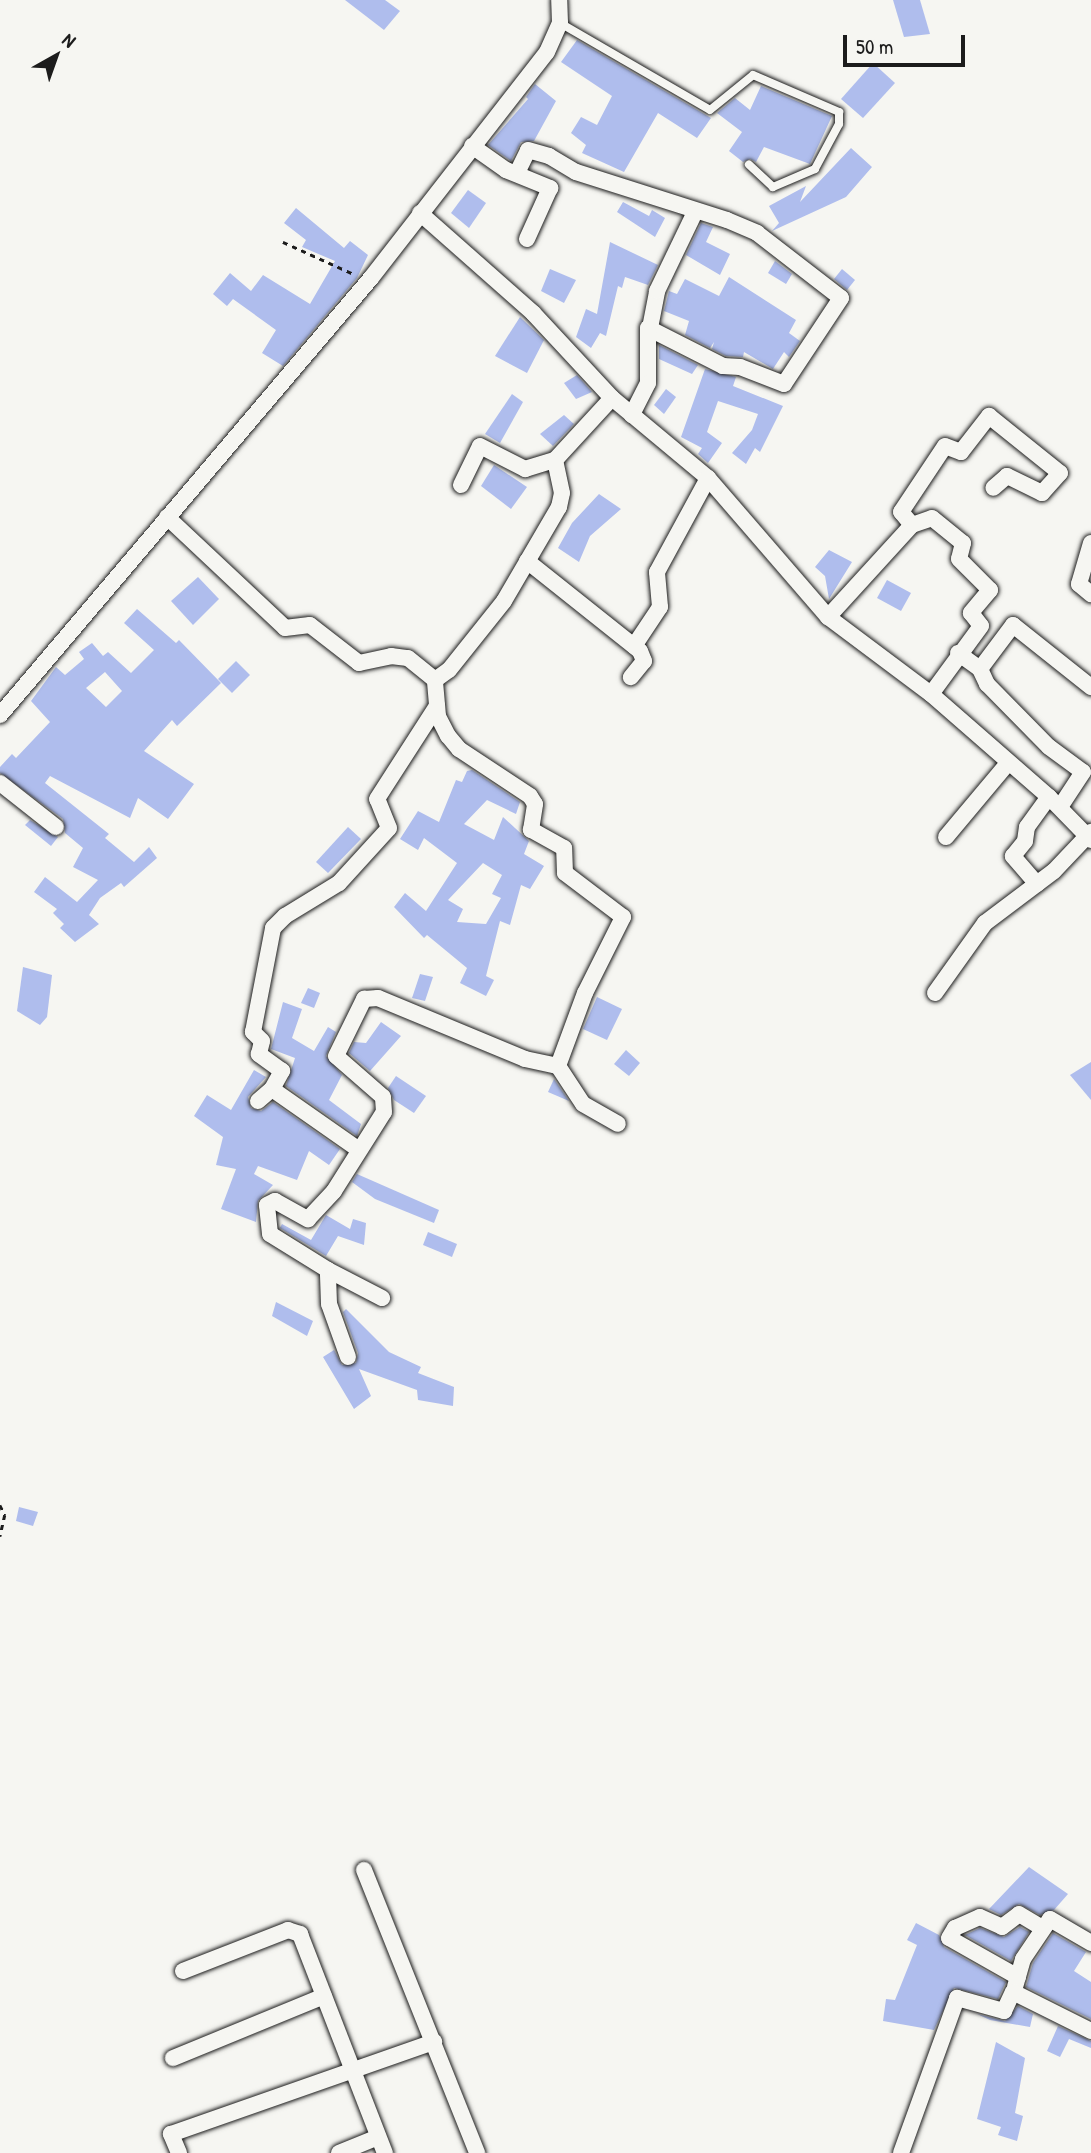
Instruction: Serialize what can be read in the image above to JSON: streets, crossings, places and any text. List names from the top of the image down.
{
  "scale_bar": "50 m",
  "north": "top right"
}
